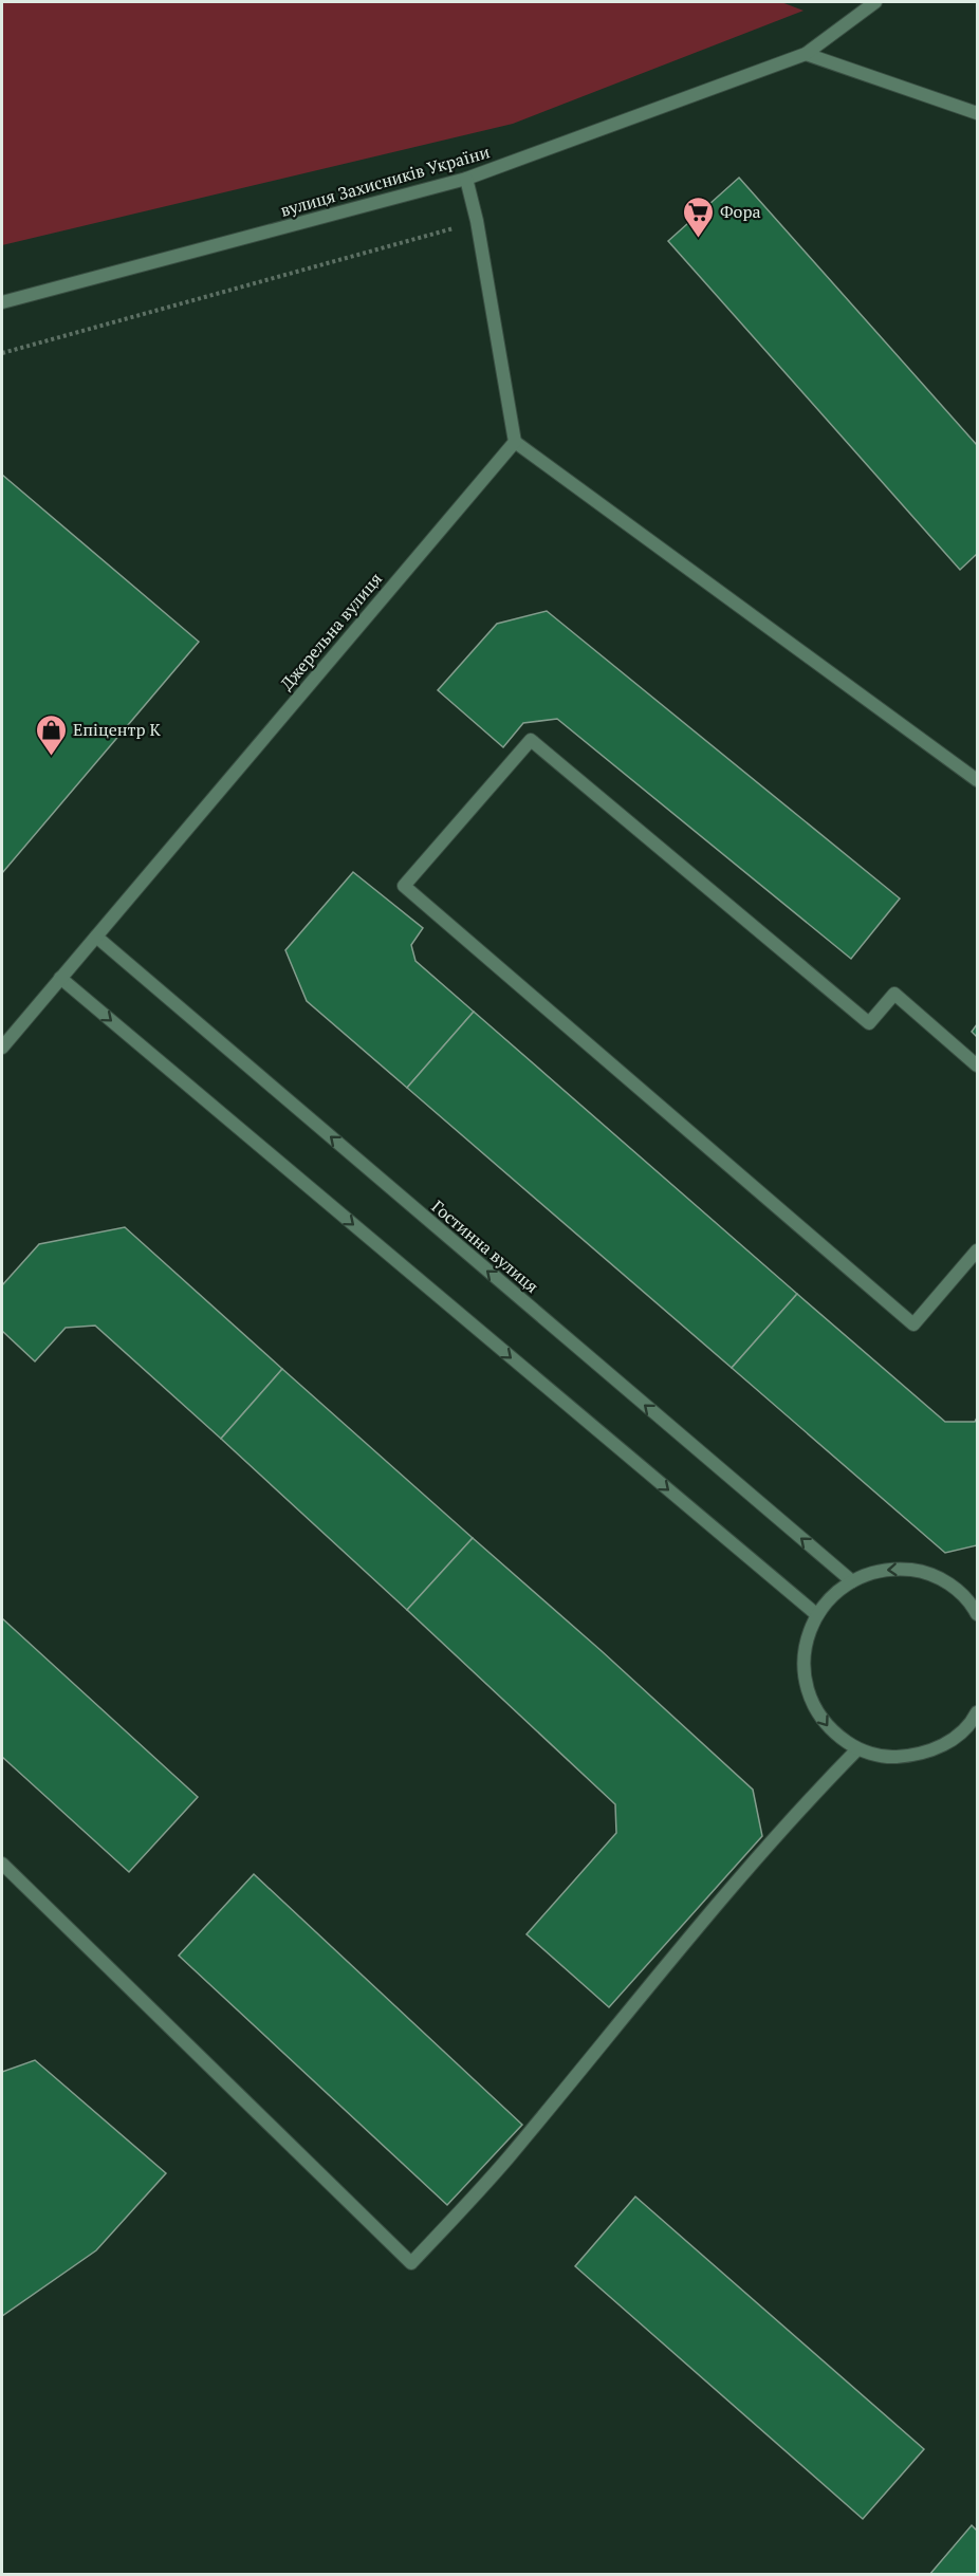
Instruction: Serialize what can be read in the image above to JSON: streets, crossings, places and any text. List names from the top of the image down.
{
  "streets": {
    "street": ["вулиця Захисників України", "Джерельна вулиця", "Гостинна вулиця"]
  },
  "crossings": [
    ["Джерельна вулиця", "Гостинна вулиця"]
  ],
  "places": {
    "supermarket": ["Фора"],
    "shop": ["Епіцентр К"]
  }
}
